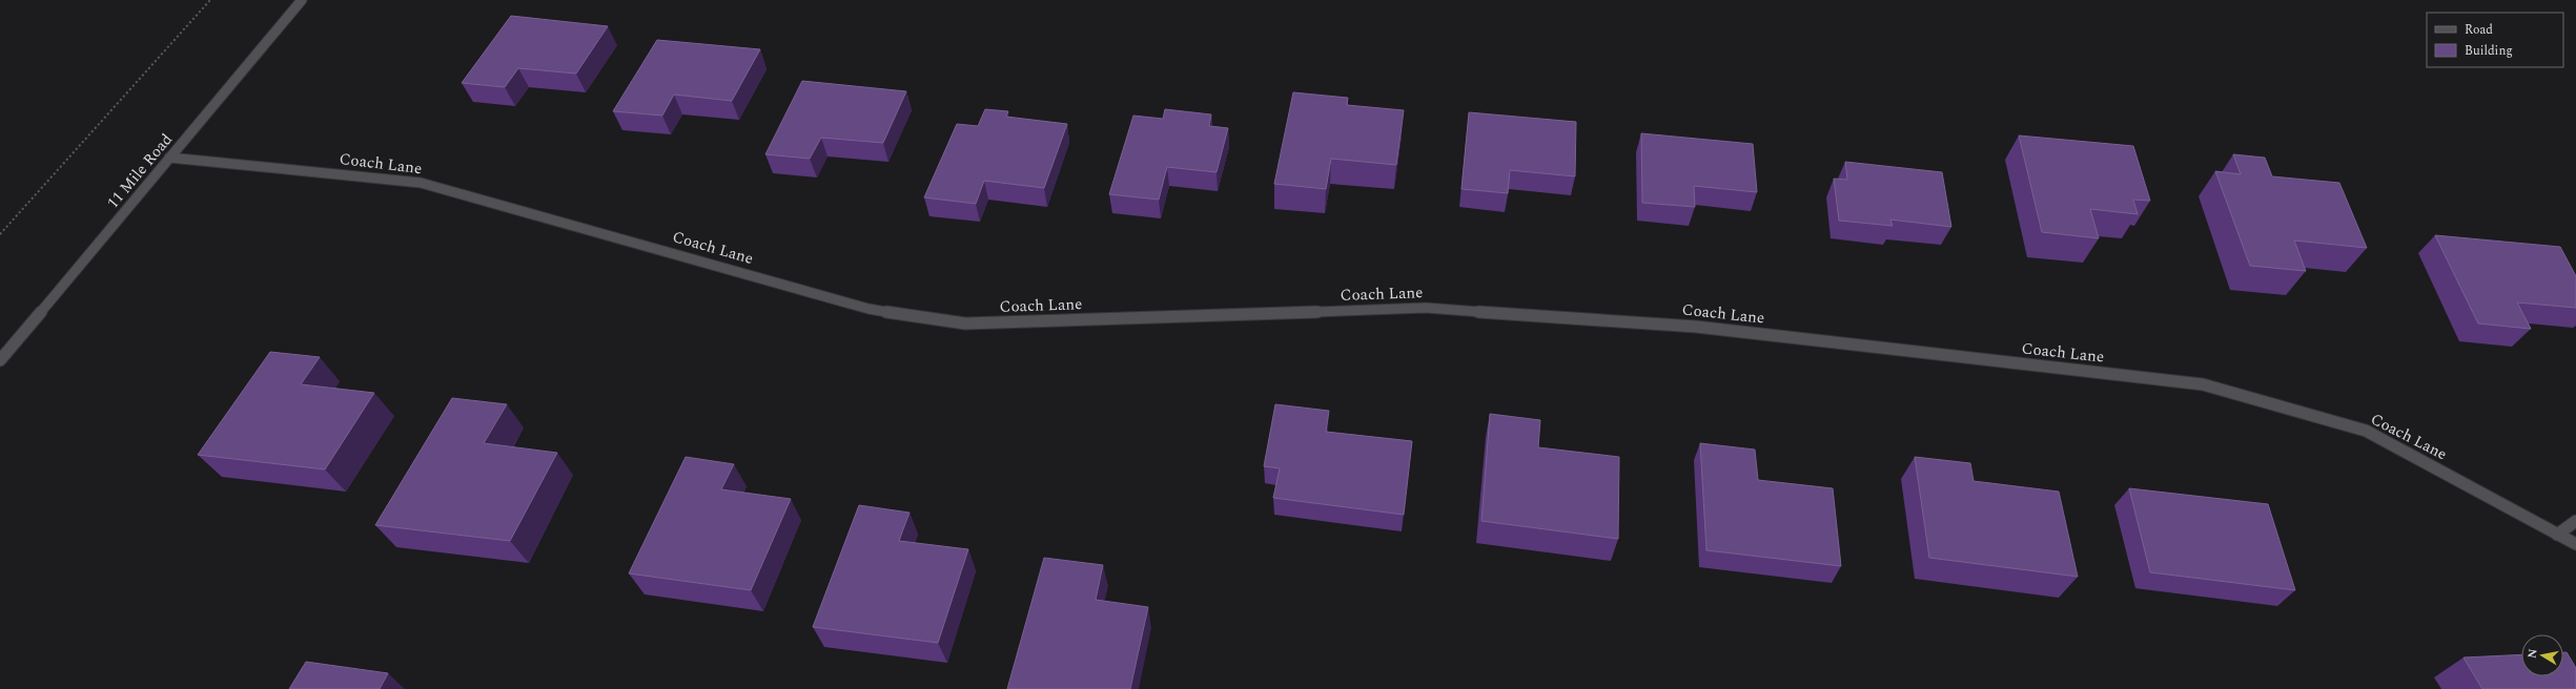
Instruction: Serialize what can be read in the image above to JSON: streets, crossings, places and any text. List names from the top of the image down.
{
  "streets": {
    "street": ["Coach Lane", "11 Mile Road"]
  },
  "crossings": [
    ["Coach Lane", "11 Mile Road"]
  ],
  "legend": ["Road", "Building"],
  "north": "left"
}
